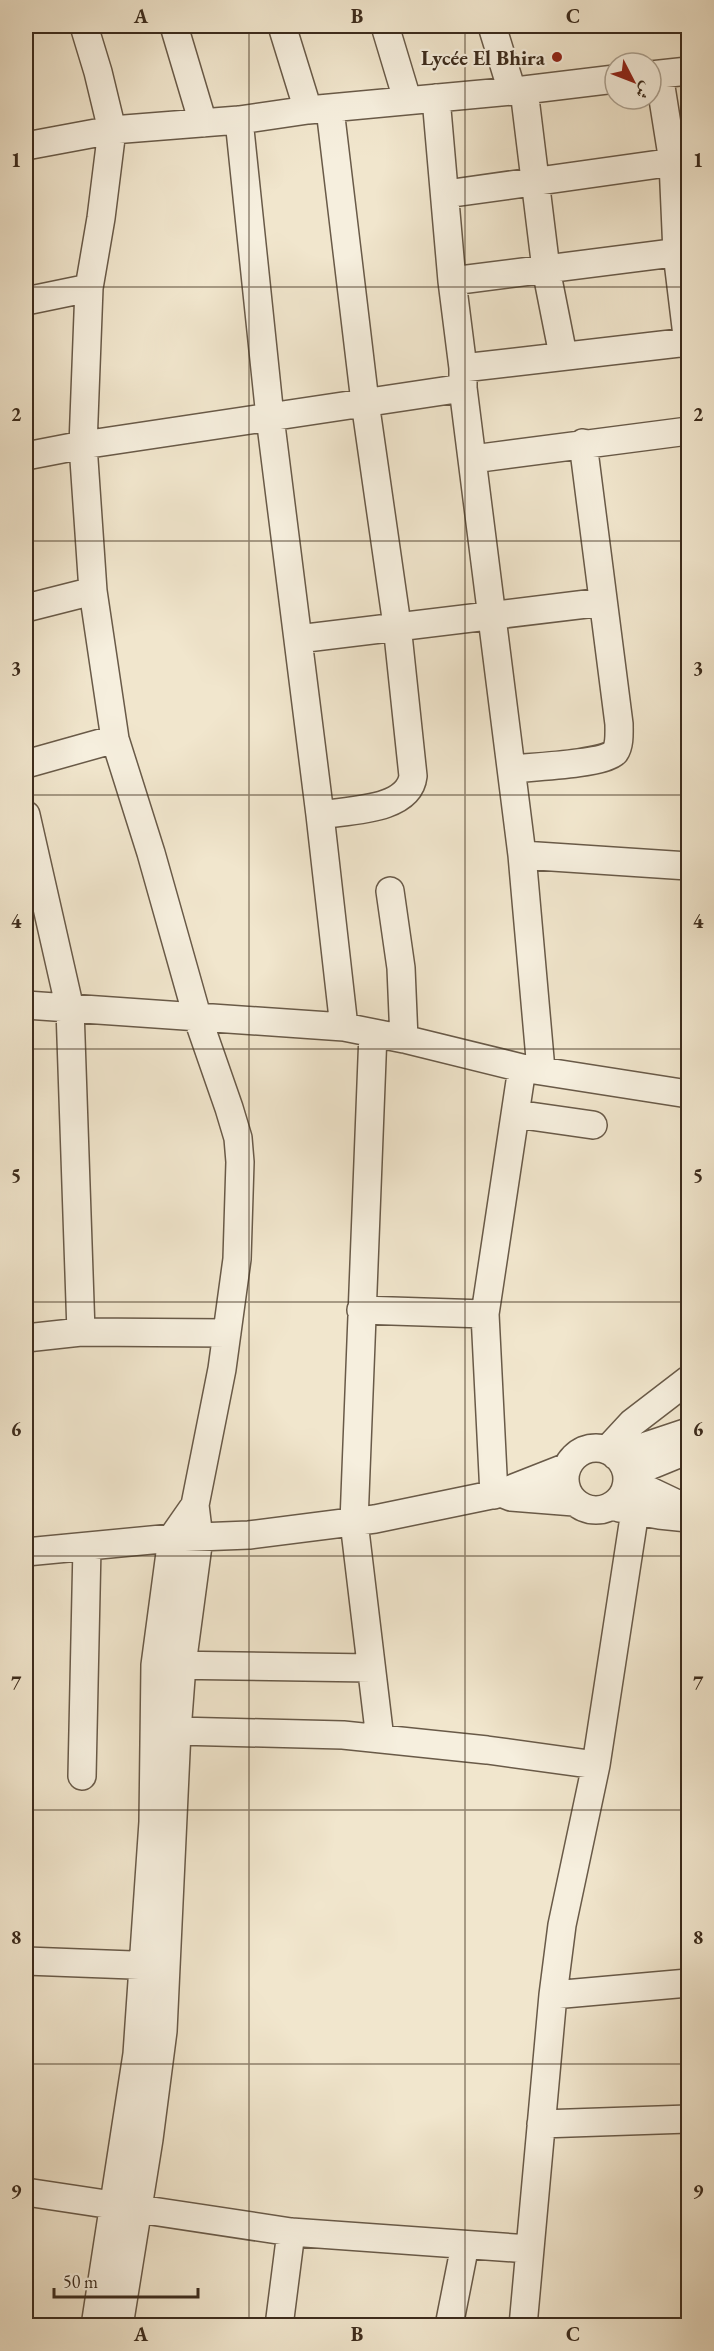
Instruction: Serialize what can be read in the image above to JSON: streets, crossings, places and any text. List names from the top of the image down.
{
  "places": ["Lycée El Bhira"],
  "scale_bar": "50 m",
  "north": "bottom right",
  "grid": {
    "columns": ["A", "B", "C"],
    "rows": [
      "1",
      "2",
      "3",
      "4",
      "5",
      "6",
      "7",
      "8",
      "9"
    ]
  }
}
